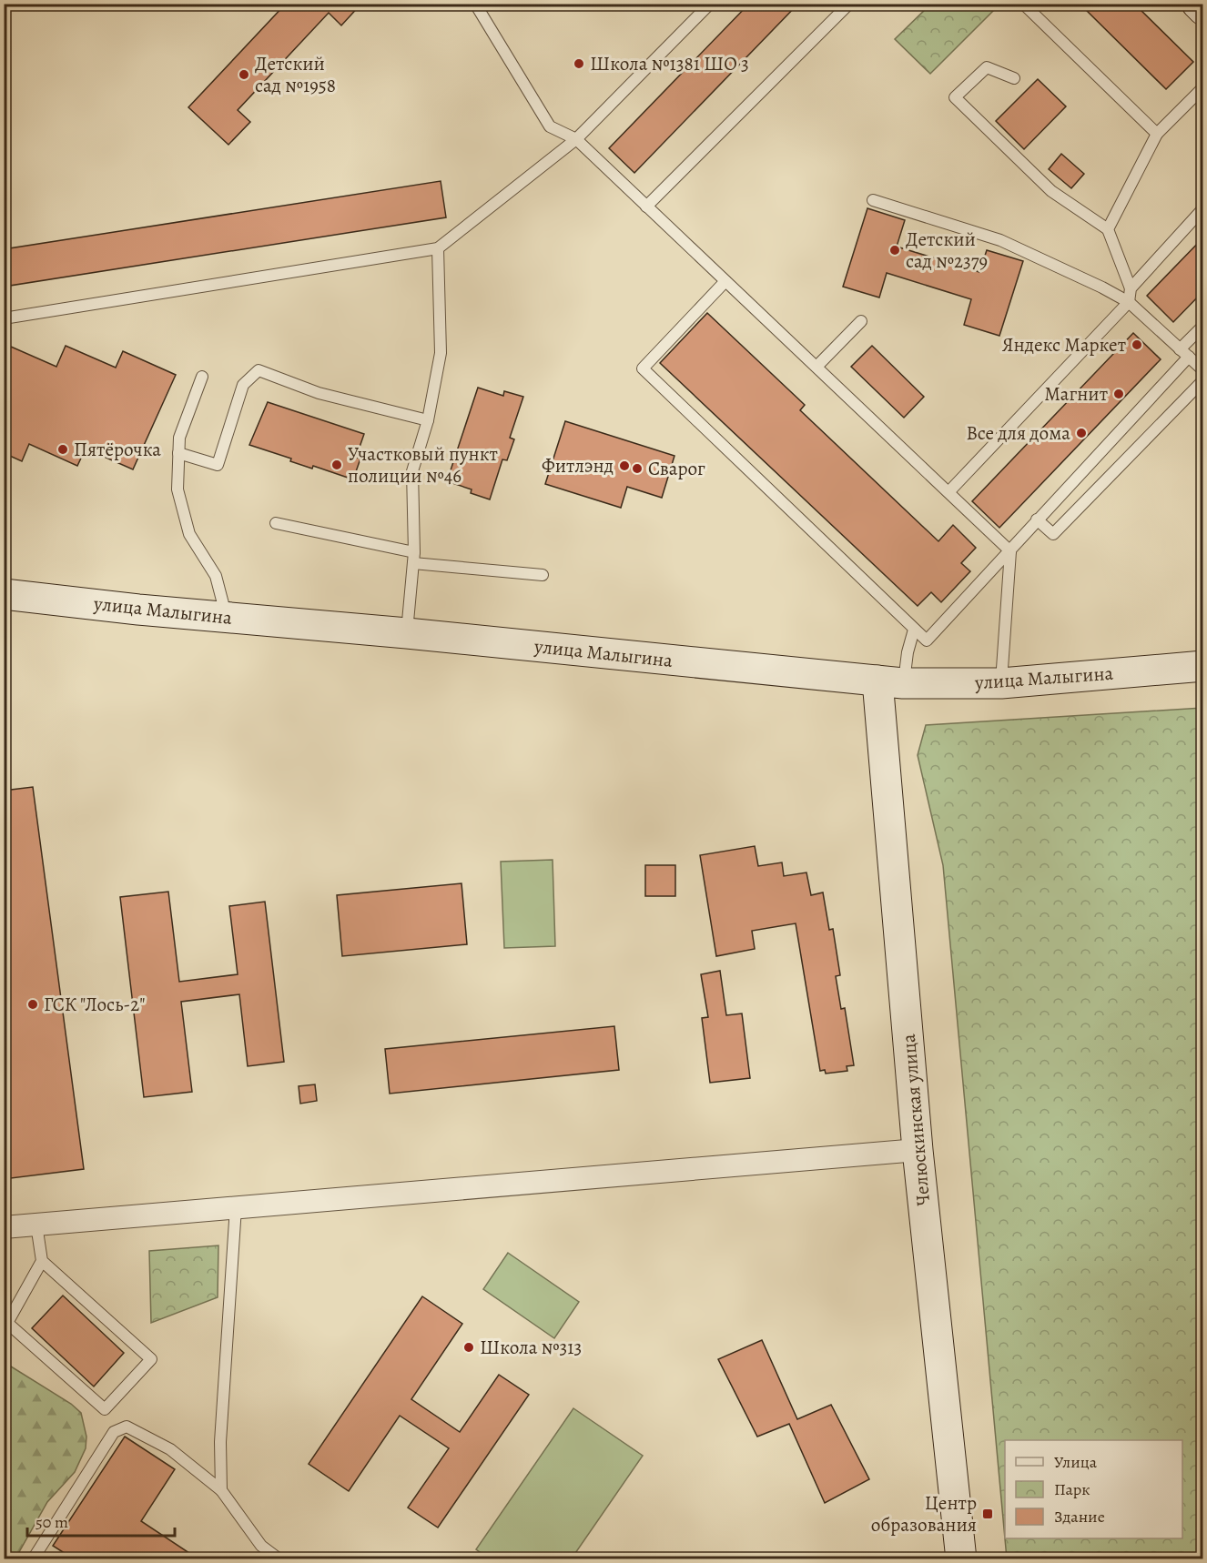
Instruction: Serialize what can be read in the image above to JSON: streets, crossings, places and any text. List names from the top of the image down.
{
  "streets": {
    "street": ["улица Малыгина", "Челюскинская улица"]
  },
  "crossings": [
    ["улица Малыгина", "Челюскинская улица"]
  ],
  "places": {
    "other": [
      "Школа №1381 ШО 3",
      "Детский сад №1958",
      "Детский сад №2379",
      "Яндекс Маркет",
      "Магнит",
      "Все для дома",
      "Пятёрочка",
      "Участковый пункт полиции №46",
      "Фитлэнд",
      "Сварог",
      "ГСК \"Лось-2\"",
      "Школа №313"
    ],
    "transit": ["Центр образования"]
  },
  "legend": ["Улица", "Парк", "Здание"],
  "scale_bar": "50 m"
}
